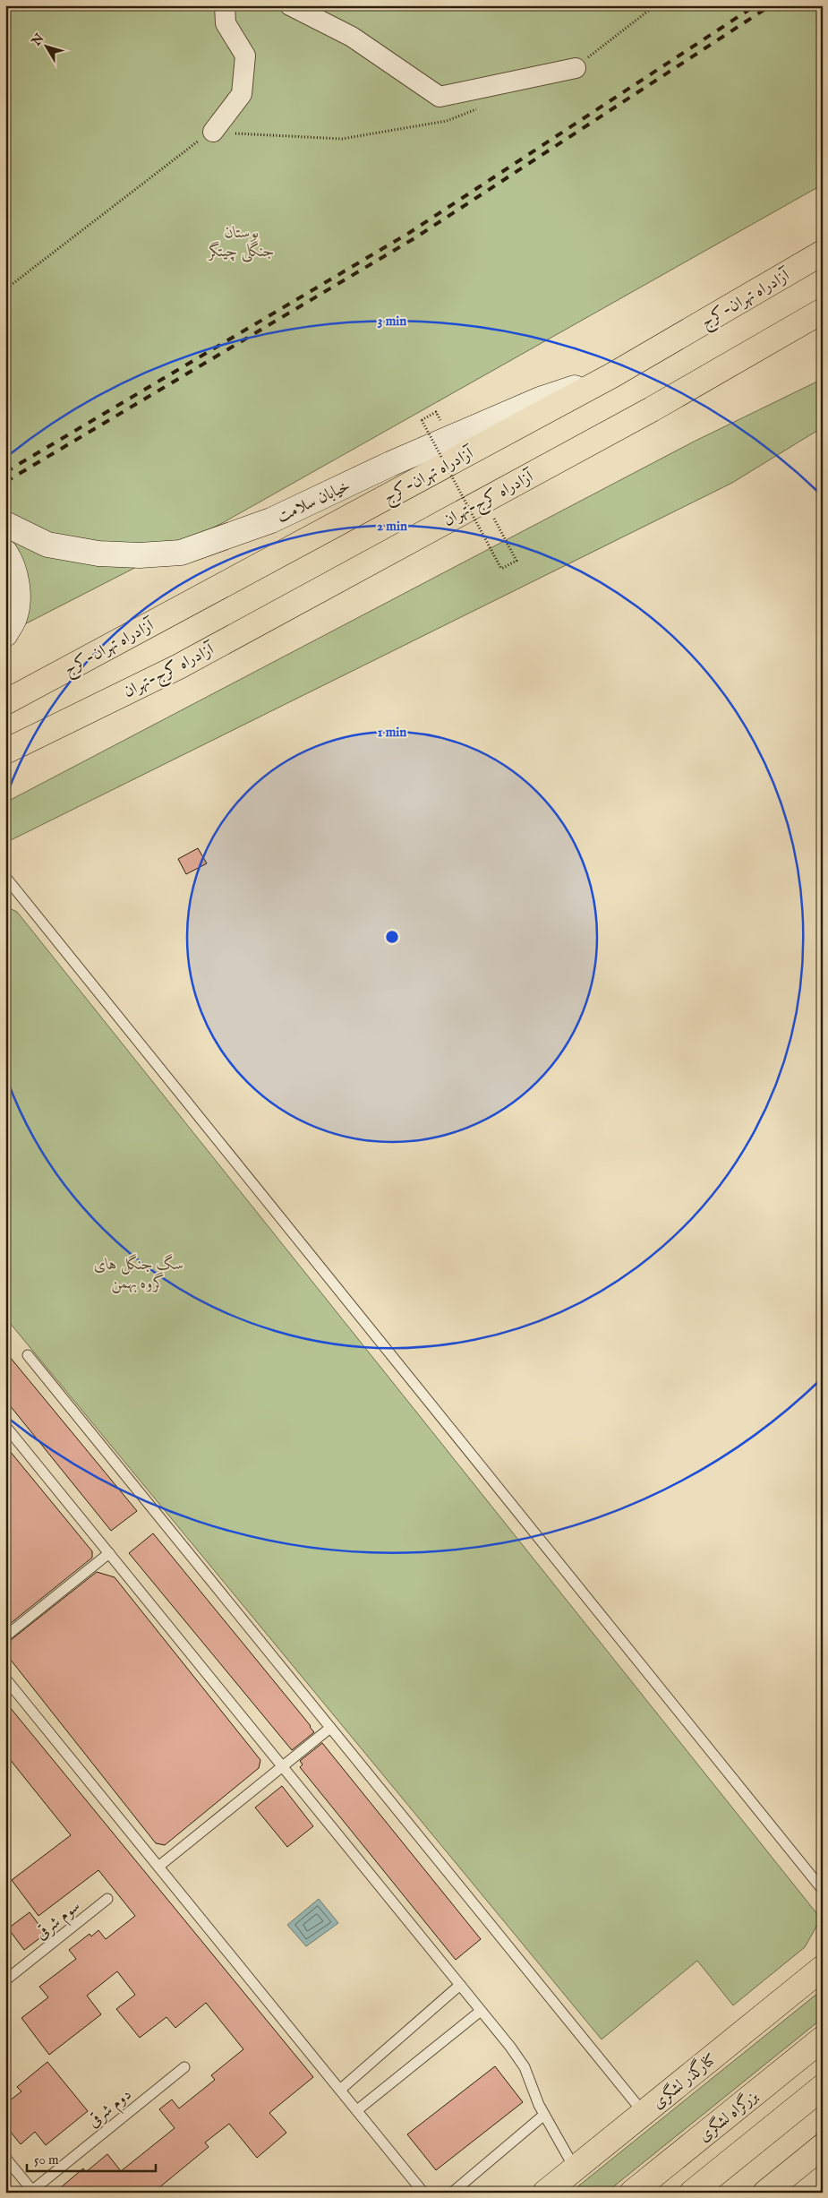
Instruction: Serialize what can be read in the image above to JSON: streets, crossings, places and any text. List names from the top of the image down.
{
  "streets": {
    "main road": [
      "آزادراه تهران-کرج",
      "آزادراه کرج-تهران",
      "خیابان سلامت",
      "کنارگذر لشگری",
      "بزرگراه لشگری"
    ],
    "lane": ["سوم شرقی", "دوم شرقی"]
  },
  "crossings": [
    ["آزادراه تهران-کرج", "خیابان سلامت"]
  ],
  "parks": ["بوستان جنگلی چیتگر", "سگ جنگل های گروه بهمن"],
  "scale_bar": "50 m",
  "north": "top left",
  "rings": ["3 min", "2 min", "1 min"]
}
